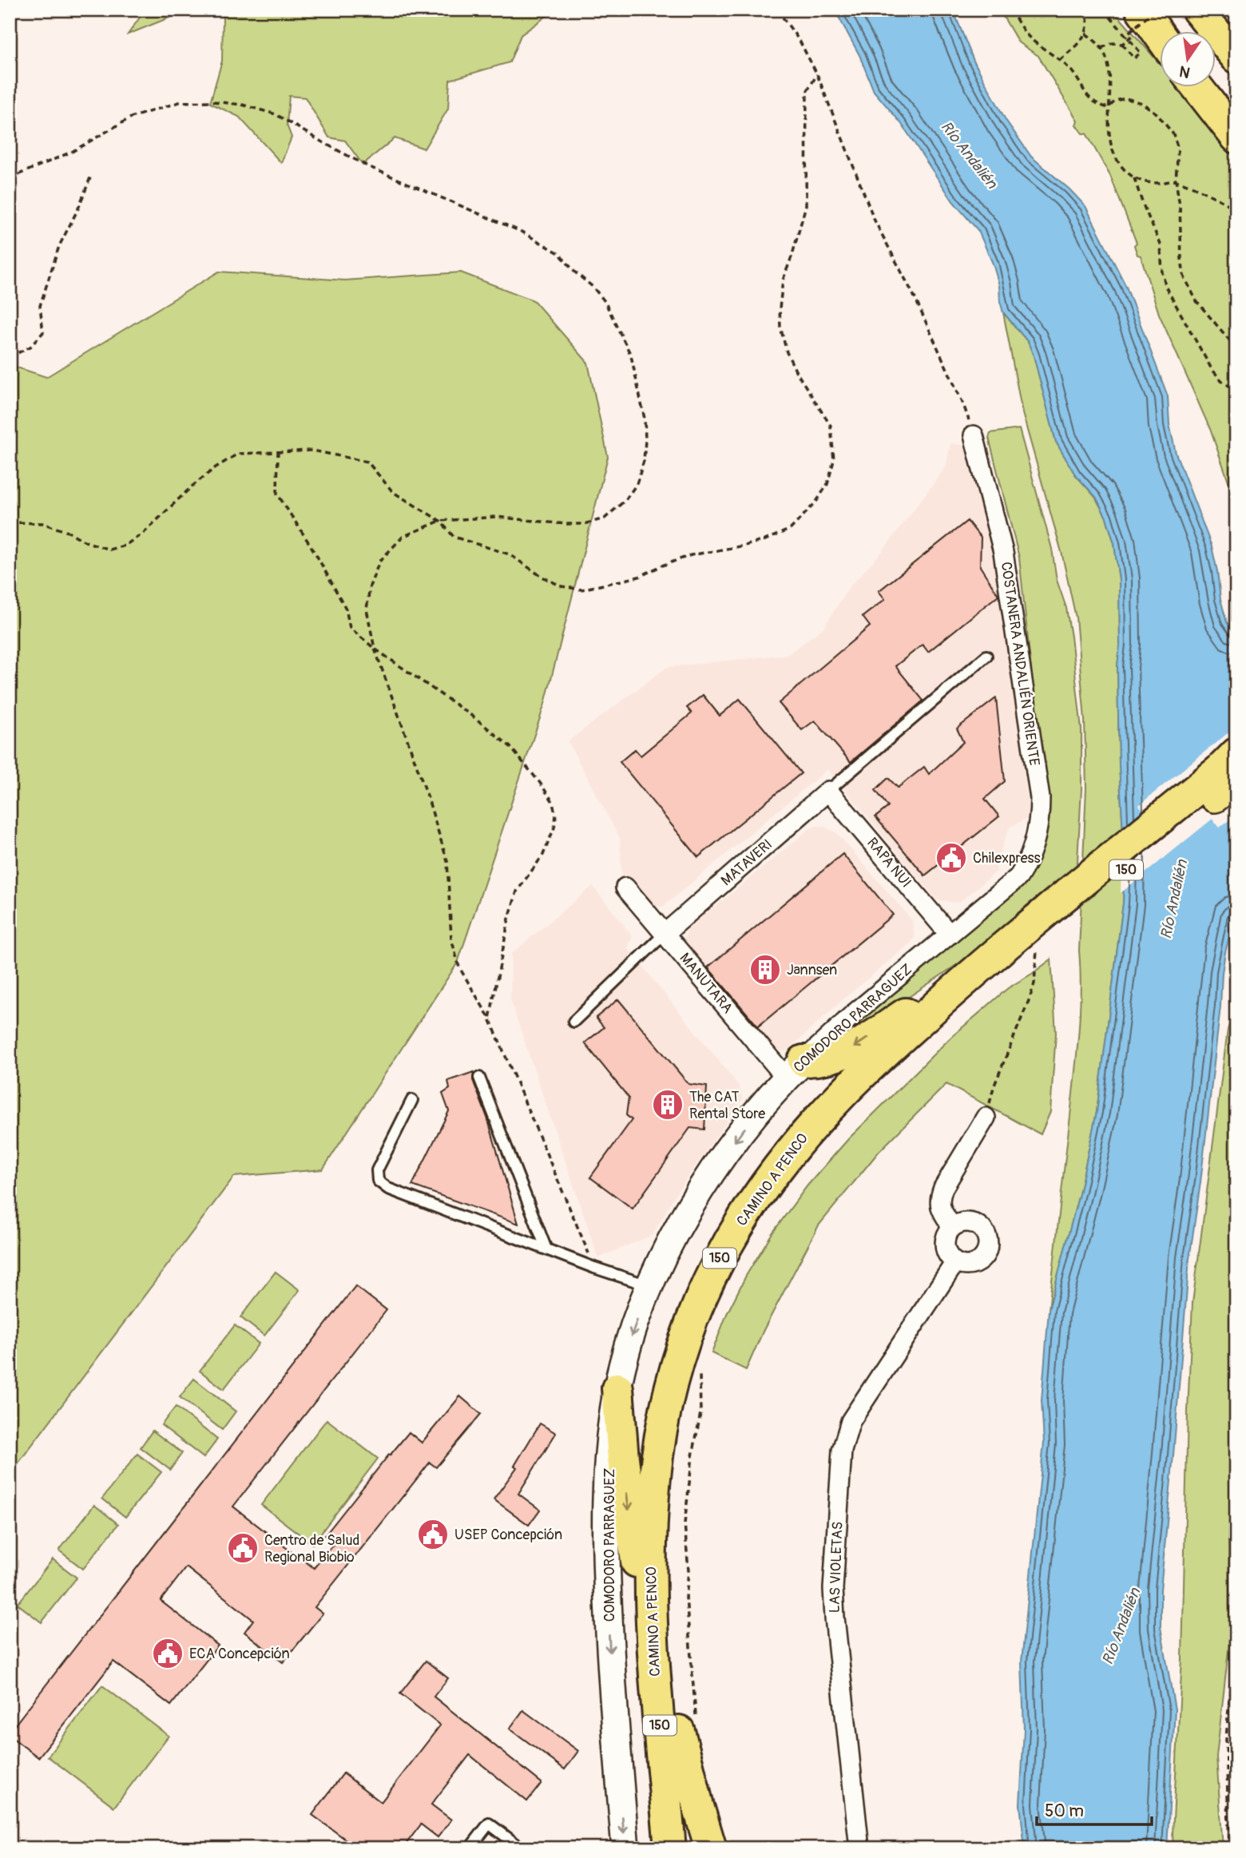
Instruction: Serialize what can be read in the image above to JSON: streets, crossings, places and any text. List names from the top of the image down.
{
  "streets": {
    "highway": ["150", "CAMINO A PENCO"],
    "street": [
      "COSTANERA ANDALIÉN ORIENTE",
      "MATAVERI",
      "RAPA NUI",
      "MANUTARA",
      "COMODORO PARRAGUEZ",
      "LAS VIOLETAS"
    ]
  },
  "crossings": [
    ["COSTANERA ANDALIÉN ORIENTE", "COMODORO PARRAGUEZ"],
    ["MATAVERI", "RAPA NUI"],
    ["MATAVERI", "MANUTARA"],
    ["RAPA NUI", "COMODORO PARRAGUEZ"],
    ["MANUTARA", "COMODORO PARRAGUEZ"]
  ],
  "one_way": ["COMODORO PARRAGUEZ"],
  "water": ["Río Andalién"],
  "places": {
    "public building": [
      "Chilexpress",
      "USEP Concepción",
      "Centro de Salud Regional Biobio",
      "ECA Concepción"
    ],
    "building": ["Jannsen", "The CAT Rental Store"]
  },
  "scale_bar": "50 m",
  "north": "bottom"
}
